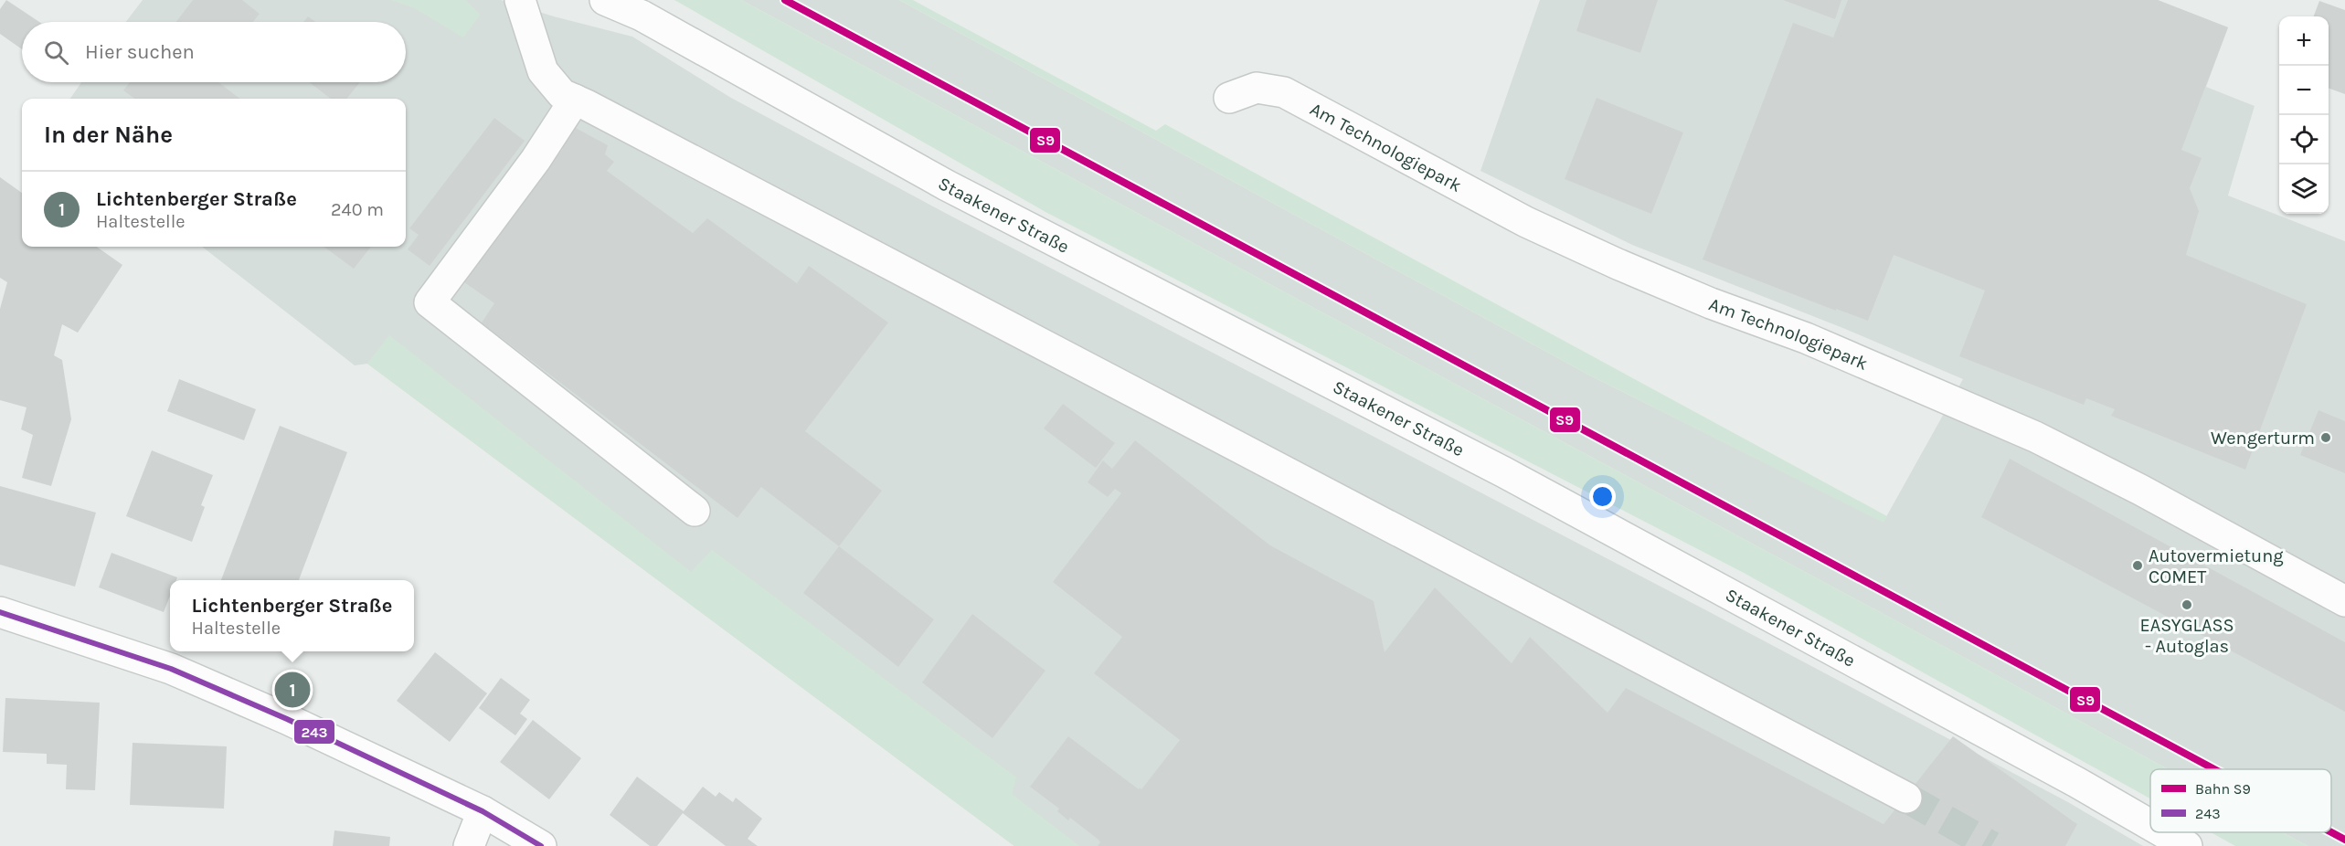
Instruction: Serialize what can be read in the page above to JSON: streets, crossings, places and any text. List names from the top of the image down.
{
  "streets": {
    "street": ["Am Technologiepark", "Staakener Straße"]
  },
  "places": ["Wengerturm", "Autovermietung COMET", "EASYGLASS - Autoglas"],
  "lines": ["rail line S9", "transit line 243"],
  "legend": ["Bahn S9", "243"],
  "page": {
    "map_buttons": ["+", "−"],
    "search": "Hier suchen",
    "heading": "In der Nähe",
    "list": [
      {
        "mark": "1",
        "name": "Lichtenberger Straße",
        "note": "Haltestelle",
        "value": "240 m"
      }
    ],
    "popup": ["Lichtenberger Straße", "Haltestelle"],
    "pins": "1"
  }
}
